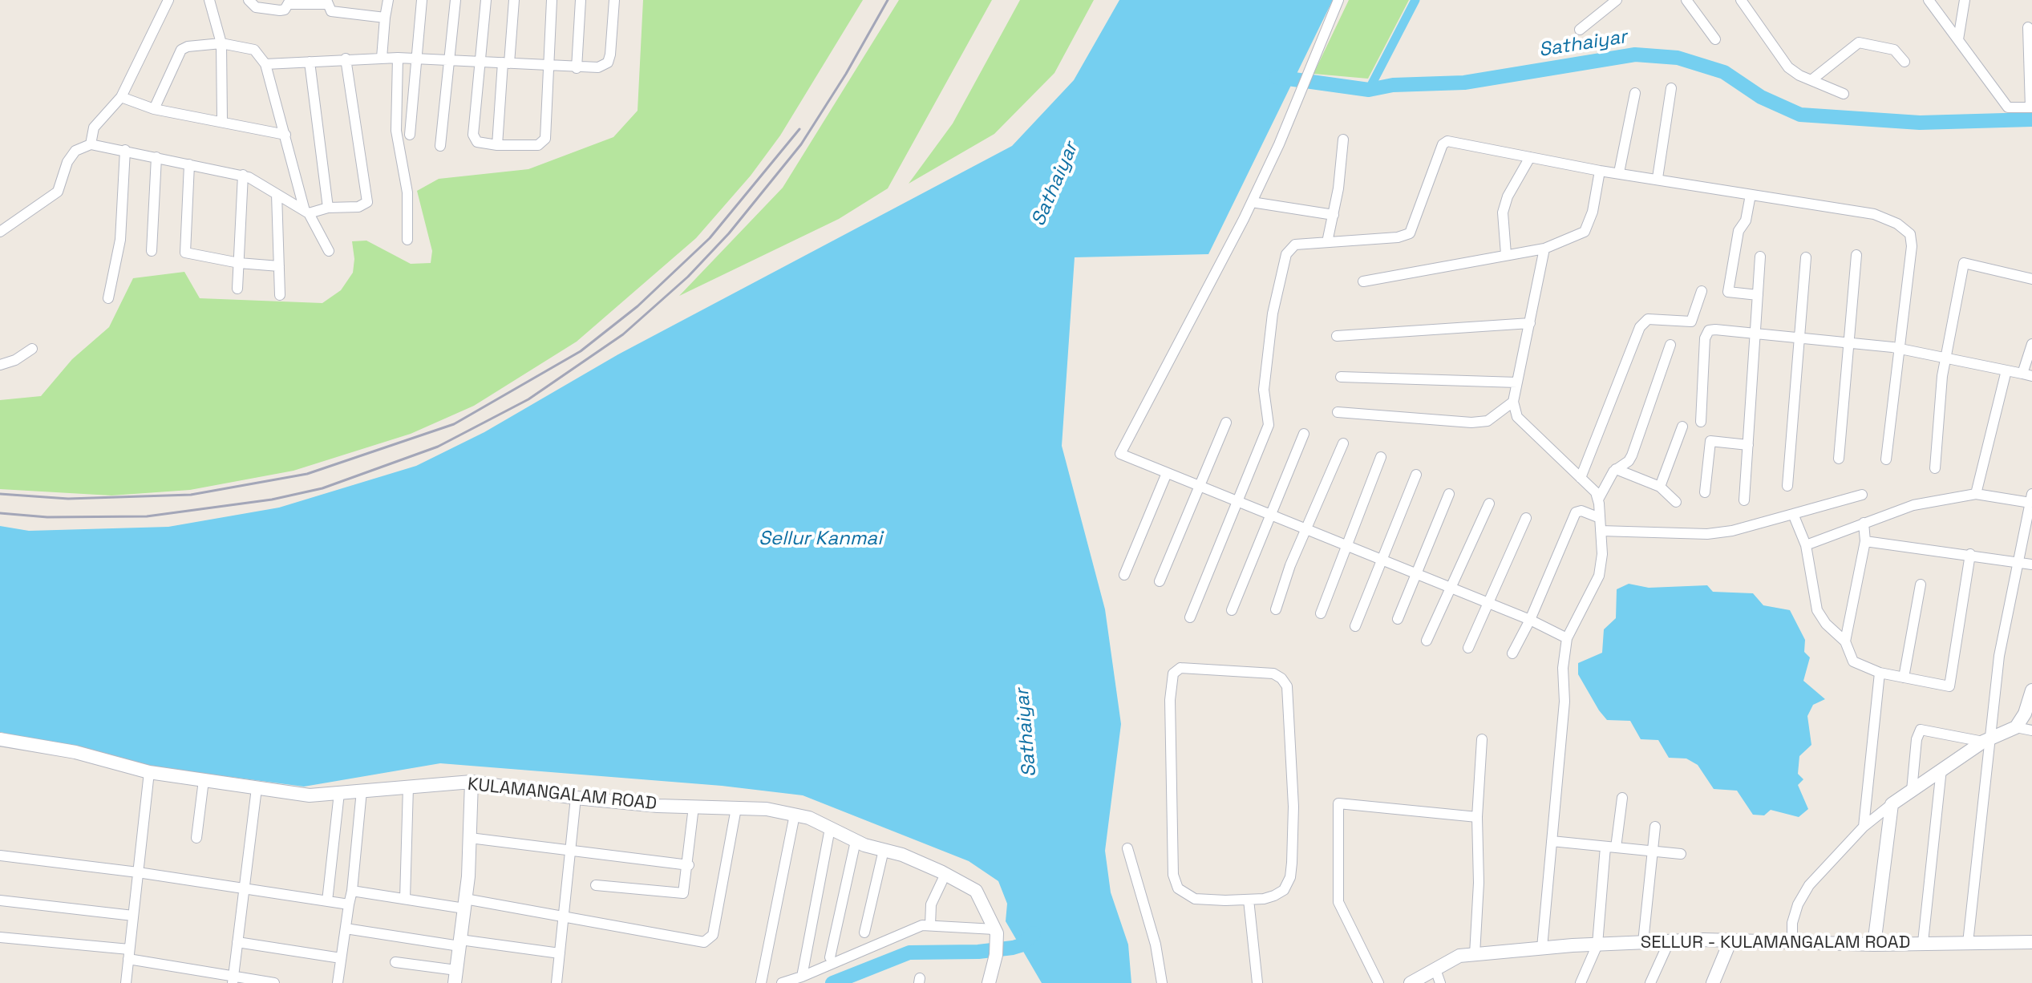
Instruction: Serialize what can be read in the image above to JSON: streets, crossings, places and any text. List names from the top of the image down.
{
  "streets": {
    "main road": ["KULAMANGALAM ROAD", "SELLUR - KULAMANGALAM ROAD"]
  },
  "water": ["Sathaiyar", "Sellur Kanmai"]
}
